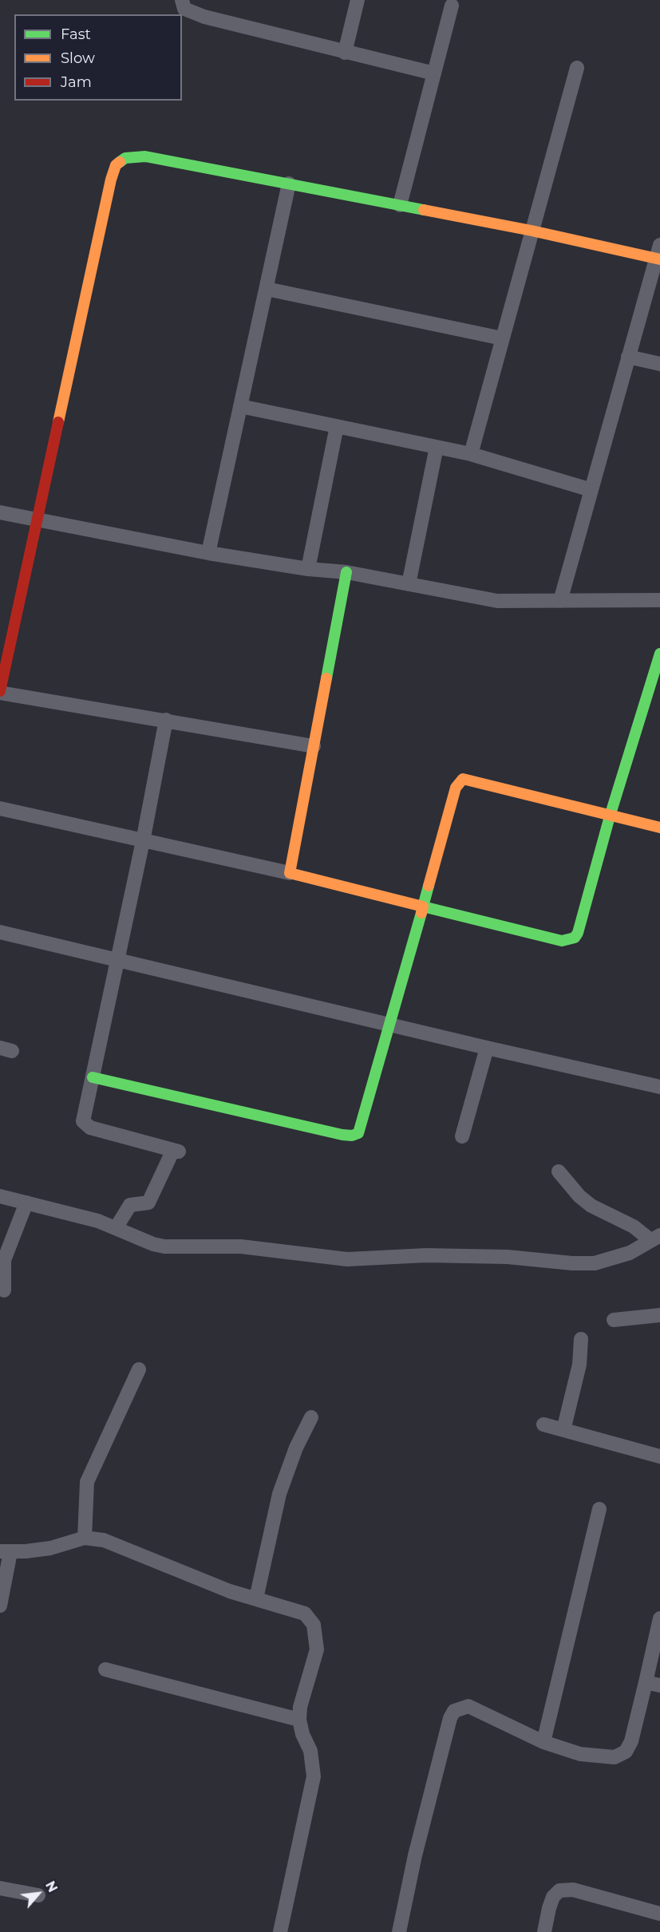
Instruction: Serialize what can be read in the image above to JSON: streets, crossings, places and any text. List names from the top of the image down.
{
  "legend": ["Fast", "Slow", "Jam"],
  "north": "top right"
}
